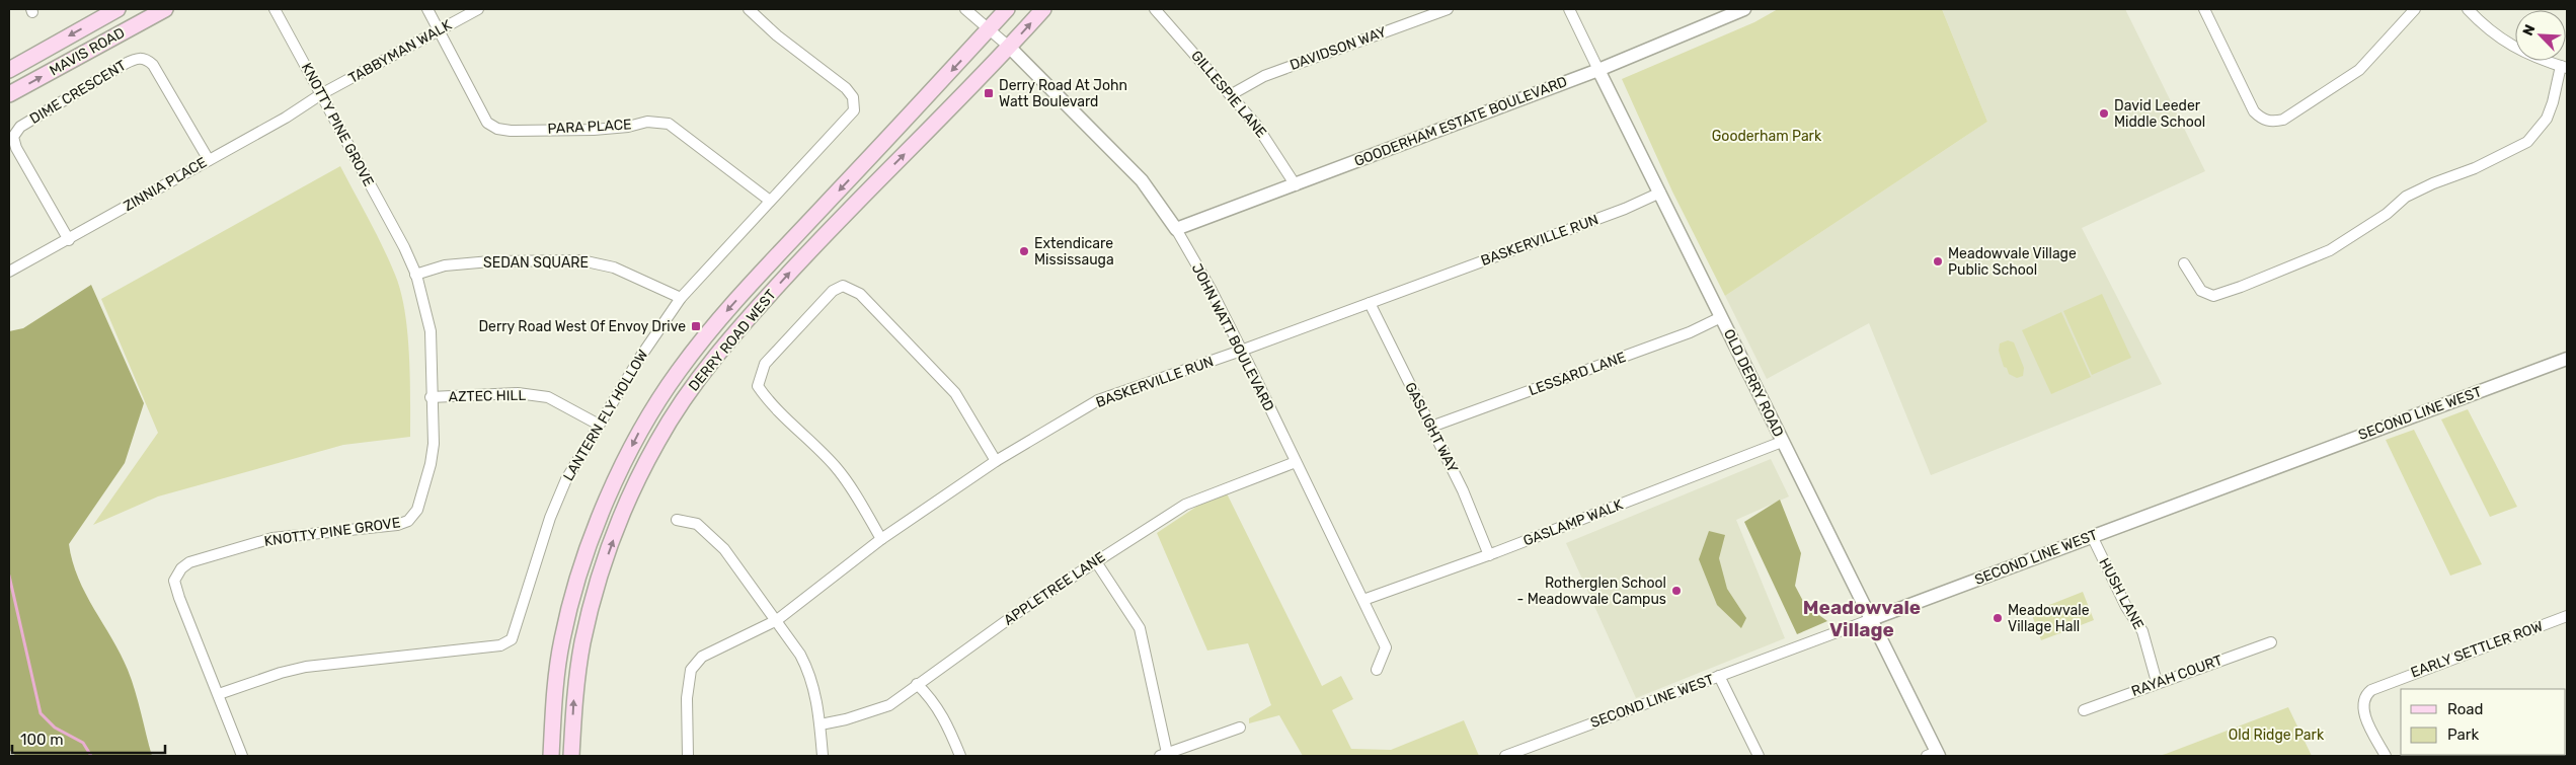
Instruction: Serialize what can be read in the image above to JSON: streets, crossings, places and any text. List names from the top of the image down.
{
  "streets": {
    "main road": ["MAVIS ROAD", "DERRY ROAD WEST"],
    "street": [
      "DAVIDSON WAY",
      "TABBYMAN WALK",
      "DIME CRESCENT",
      "GILLESPIE LANE",
      "GOODERHAM ESTATE BOULEVARD",
      "KNOTTY PINE GROVE",
      "PARA PLACE",
      "ZINNIA PLACE",
      "BASKERVILLE RUN",
      "SEDAN SQUARE",
      "JOHN WATT BOULEVARD",
      "LESSARD LANE",
      "OLD DERRY ROAD",
      "AZTEC HILL",
      "SECOND LINE WEST",
      "LANTERN FLY HOLLOW",
      "GASLIGHT WAY",
      "GASLAMP WALK",
      "APPLETREE LANE",
      "HUSH LANE",
      "EARLY SETTLER ROW",
      "RAYAH COURT"
    ]
  },
  "crossings": [
    ["DAVIDSON WAY", "GILLESPIE LANE"],
    ["TABBYMAN WALK", "KNOTTY PINE GROVE"],
    ["TABBYMAN WALK", "PARA PLACE"],
    ["TABBYMAN WALK", "ZINNIA PLACE"],
    ["DIME CRESCENT", "ZINNIA PLACE"],
    ["GILLESPIE LANE", "GOODERHAM ESTATE BOULEVARD"],
    ["GOODERHAM ESTATE BOULEVARD", "JOHN WATT BOULEVARD"],
    ["GOODERHAM ESTATE BOULEVARD", "OLD DERRY ROAD"],
    ["KNOTTY PINE GROVE", "ZINNIA PLACE"],
    ["KNOTTY PINE GROVE", "SEDAN SQUARE"],
    ["KNOTTY PINE GROVE", "AZTEC HILL"],
    ["KNOTTY PINE GROVE", "LANTERN FLY HOLLOW"],
    ["PARA PLACE", "LANTERN FLY HOLLOW"],
    ["BASKERVILLE RUN", "JOHN WATT BOULEVARD"],
    ["BASKERVILLE RUN", "OLD DERRY ROAD"],
    ["BASKERVILLE RUN", "GASLIGHT WAY"],
    ["SEDAN SQUARE", "LANTERN FLY HOLLOW"],
    ["JOHN WATT BOULEVARD", "DERRY ROAD WEST"],
    ["JOHN WATT BOULEVARD", "GASLAMP WALK"],
    ["JOHN WATT BOULEVARD", "APPLETREE LANE"],
    ["LESSARD LANE", "OLD DERRY ROAD"],
    ["LESSARD LANE", "GASLIGHT WAY"],
    ["OLD DERRY ROAD", "SECOND LINE WEST"],
    ["OLD DERRY ROAD", "GASLAMP WALK"],
    ["AZTEC HILL", "LANTERN FLY HOLLOW"],
    ["SECOND LINE WEST", "HUSH LANE"],
    ["GASLIGHT WAY", "GASLAMP WALK"],
    ["HUSH LANE", "RAYAH COURT"]
  ],
  "districts": ["Meadowvale Village"],
  "parks": ["Gooderham Park", "Old Ridge Park"],
  "places": {
    "transit": ["Derry Road At John Watt Boulevard", "Derry Road West Of Envoy Drive"],
    "other": [
      "David Leeder Middle School",
      "Extendicare Mississauga",
      "Meadowvale Village Public School",
      "Rotherglen School - Meadowvale Campus",
      "Meadowvale Village Hall"
    ]
  },
  "legend": ["Road", "Park"],
  "scale_bar": "100 m",
  "north": "top left"
}
